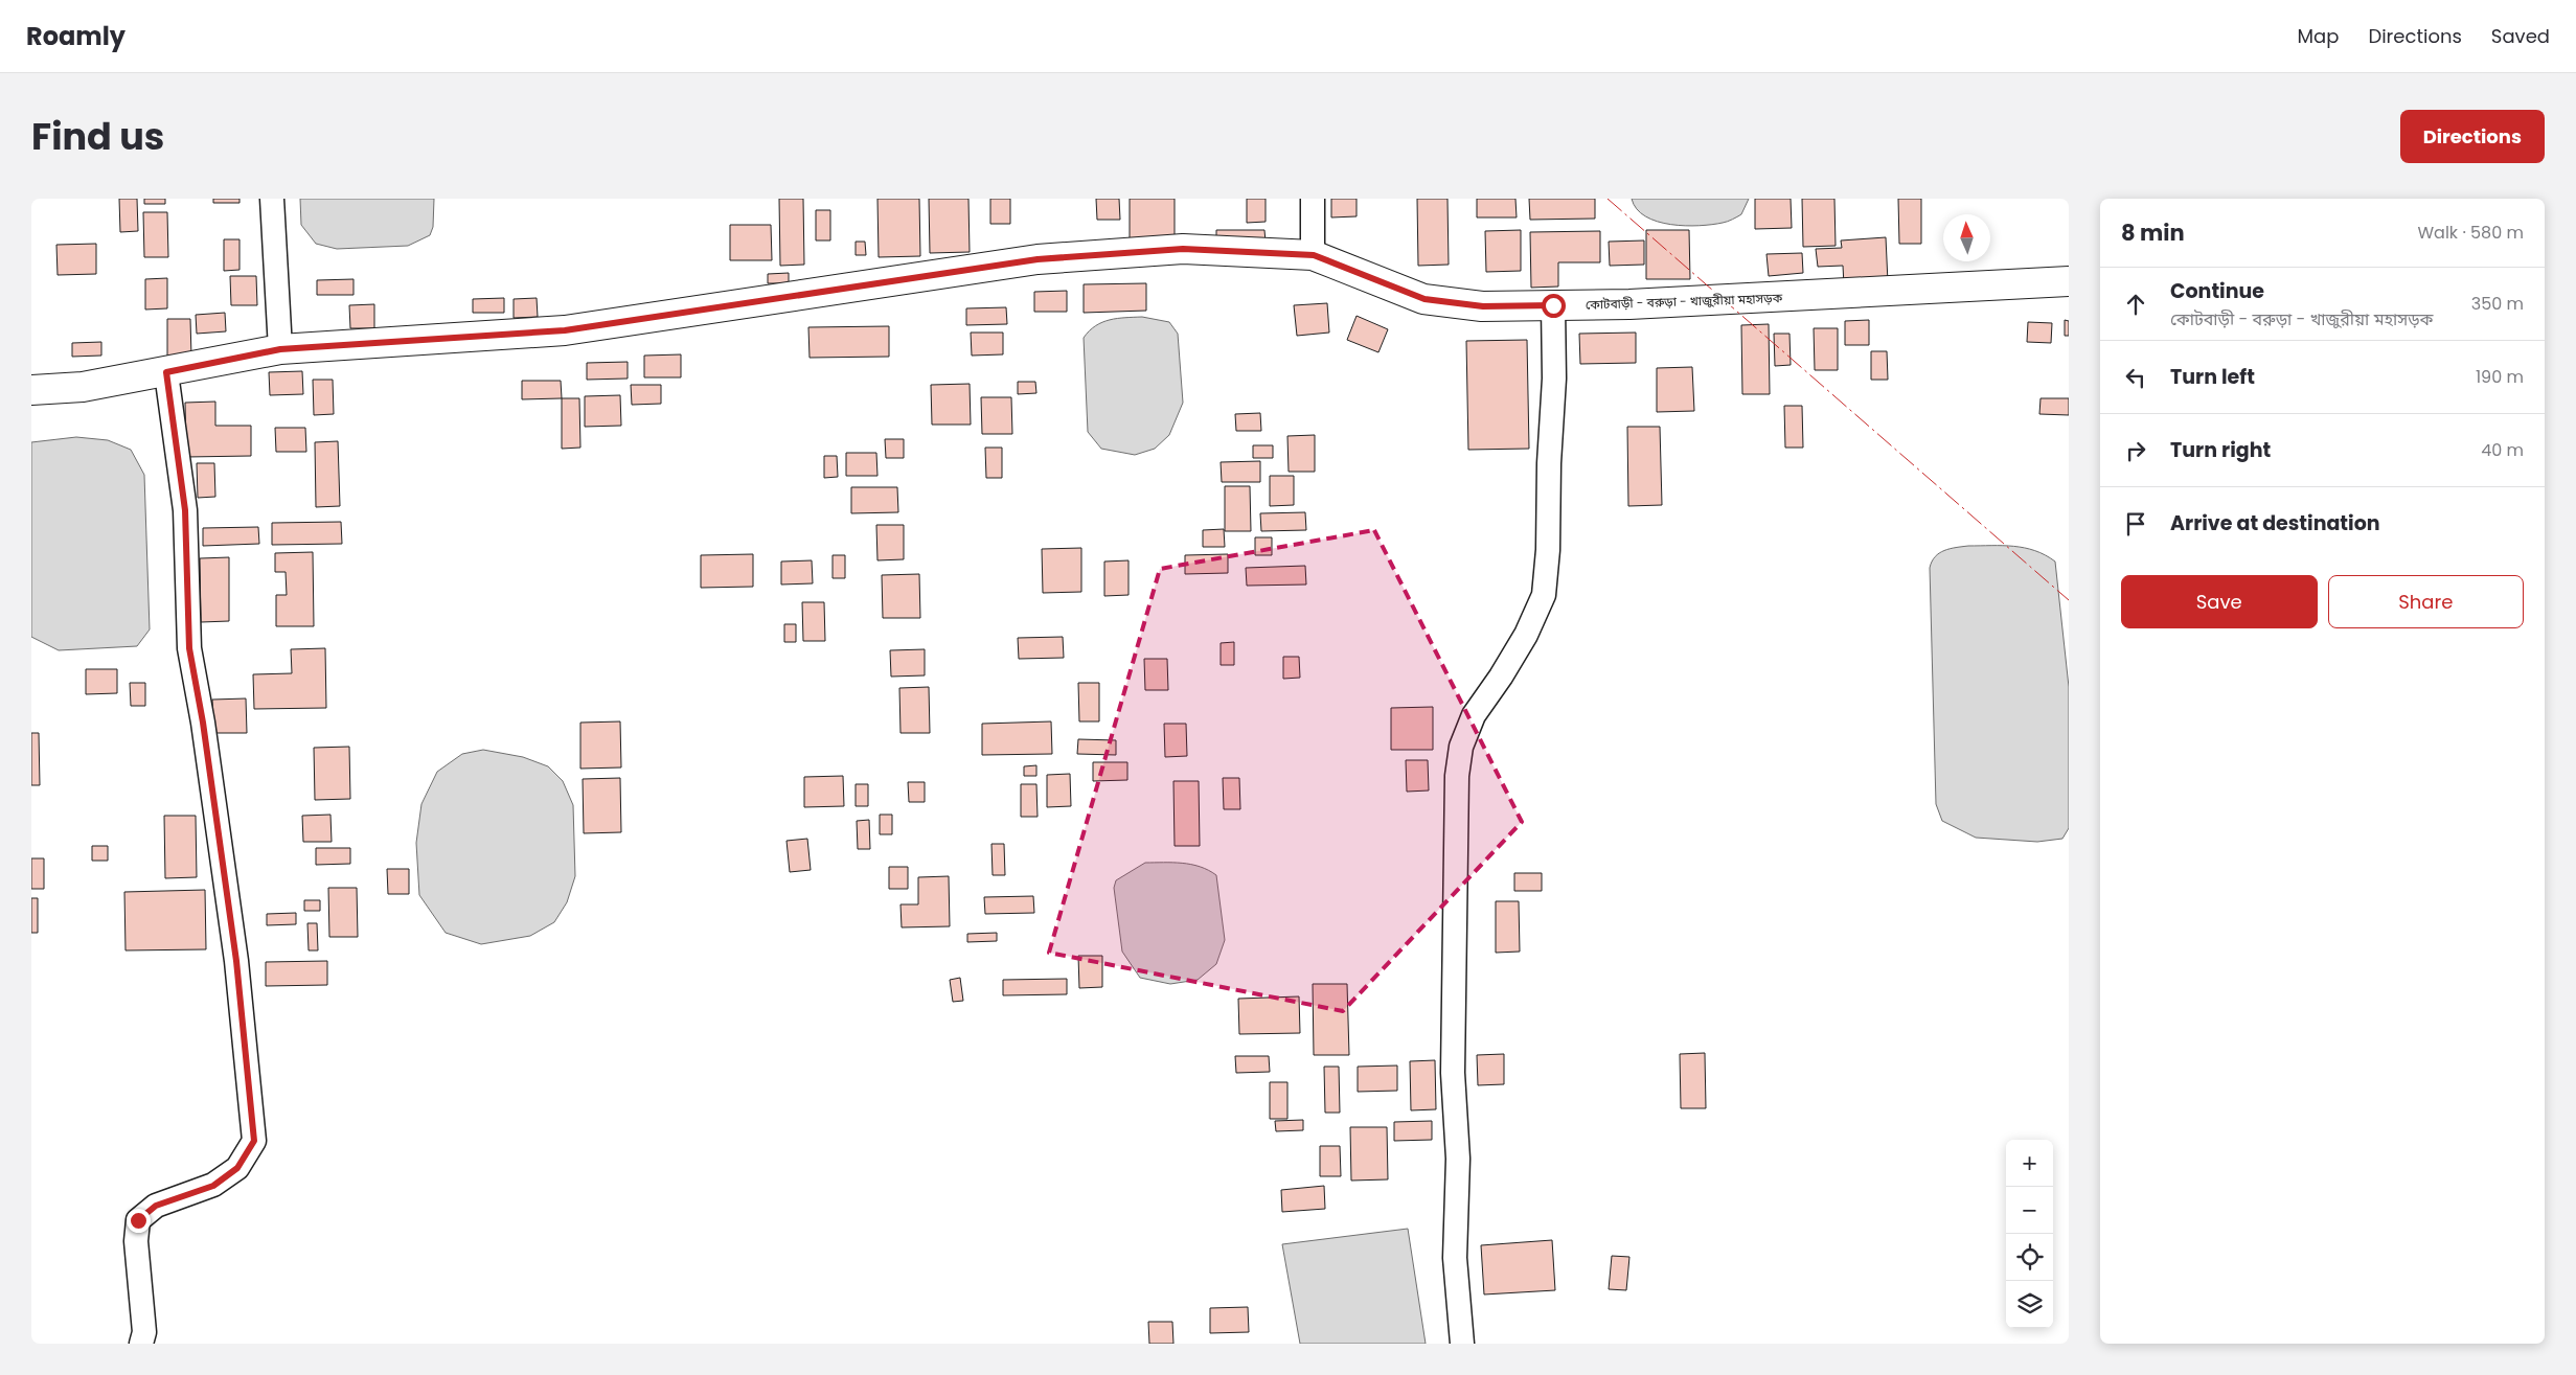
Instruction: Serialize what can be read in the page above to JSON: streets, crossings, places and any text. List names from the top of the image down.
{
  "streets": {
    "main road": ["কোটবাড়ী - বরুড়া - খাজুরীয়া মহাসড়ক"]
  },
  "north": "top",
  "page": {
    "header": "Roamly",
    "nav": ["Map", "Directions", "Saved"],
    "title": "Find us",
    "buttons": [
      "Directions",
      ["Save", "Share"]
    ],
    "heading": ["8 min", "Walk · 580 m"],
    "list": [
      ["Continue", "কোটবাড়ী - বরুড়া - খাজুরীয়া মহাসড়ক", "350 m"],
      ["Turn left", "190 m"],
      ["Turn right", "40 m"],
      "Arrive at destination"
    ],
    "map_buttons": ["+", "−"]
  }
}
